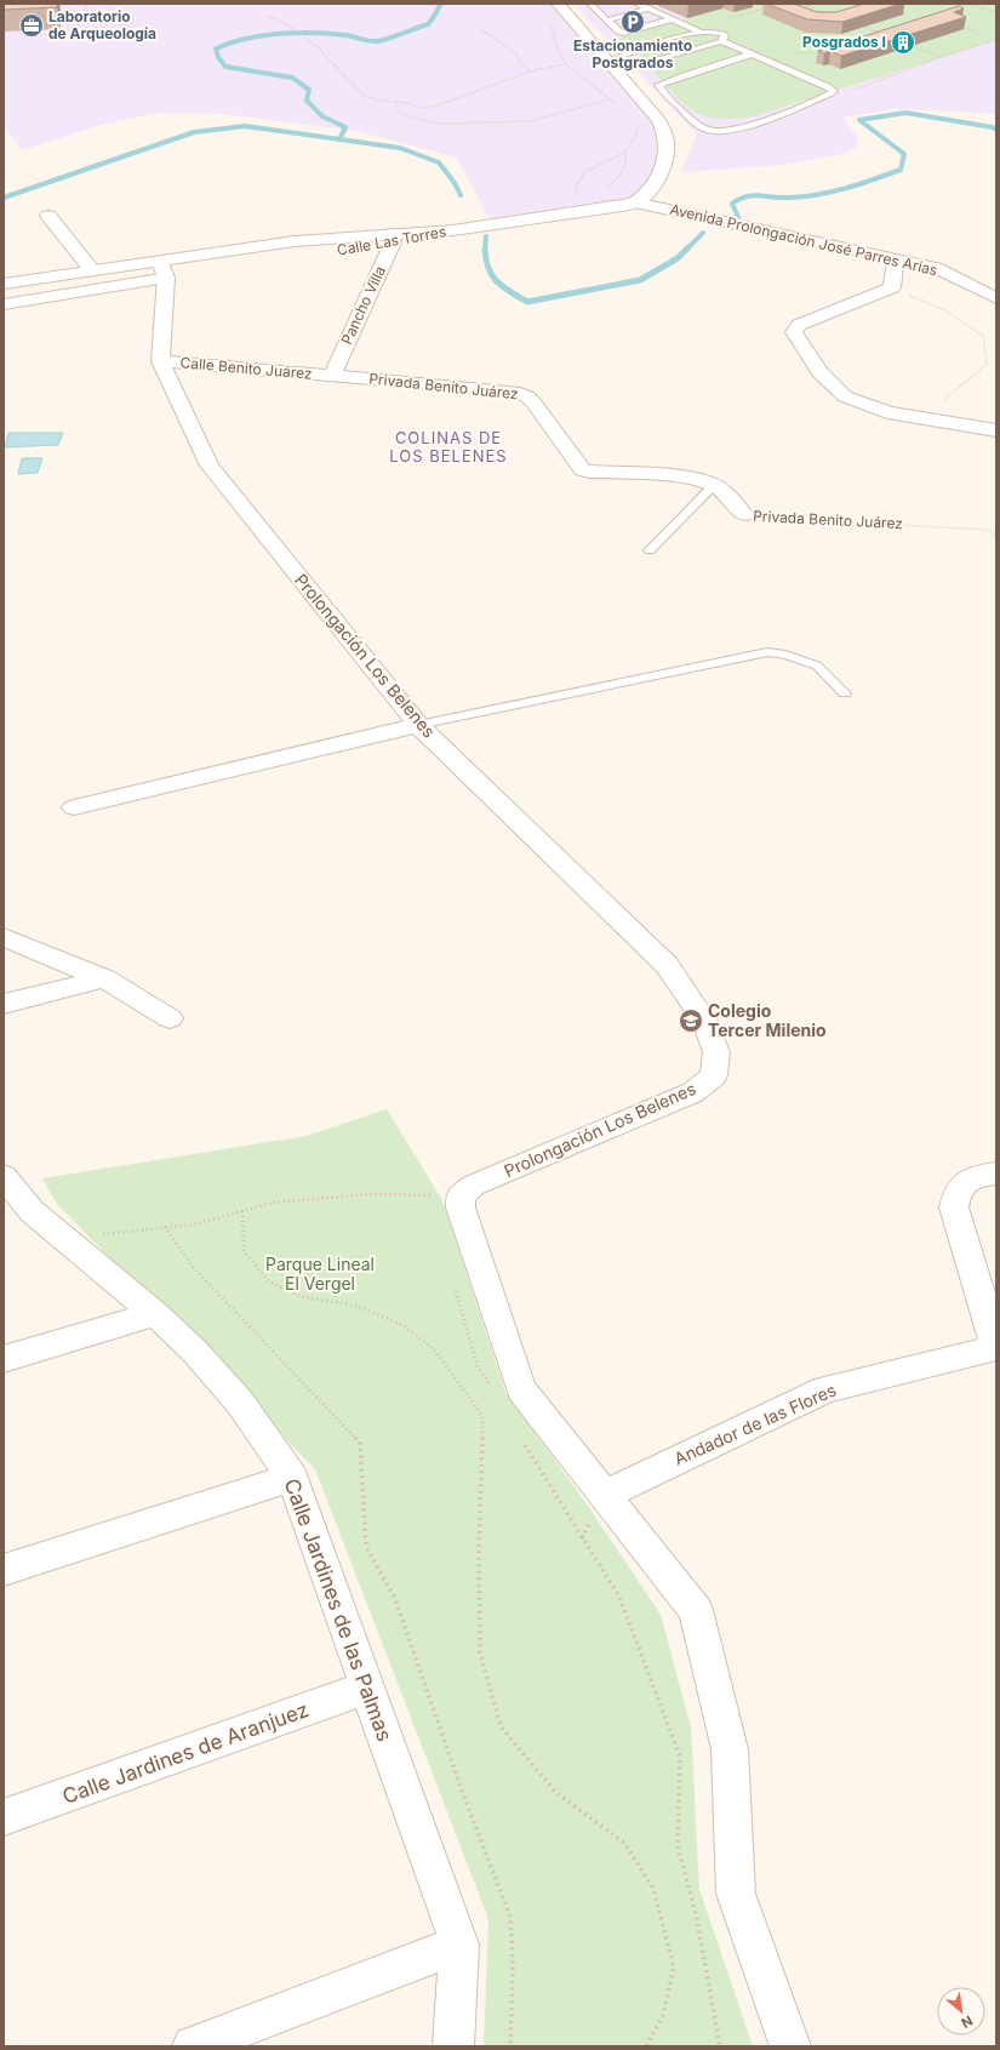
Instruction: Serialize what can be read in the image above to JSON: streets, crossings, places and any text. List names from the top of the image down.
{
  "streets": {
    "street": [
      "Avenida Prolongación José Parres Arias",
      "Calle Las Torres",
      "Pancho Villa",
      "Calle Benito Juárez",
      "Privada Benito Juárez",
      "Prolongación Los Belenes",
      "Andador de las Flores",
      "Calle Jardines de las Palmas",
      "Calle Jardines de Aranjuez"
    ]
  },
  "crossings": [
    ["Avenida Prolongación José Parres Arias", "Calle Las Torres"],
    ["Calle Las Torres", "Pancho Villa"],
    ["Calle Las Torres", "Prolongación Los Belenes"],
    ["Pancho Villa", "Calle Benito Juárez"],
    ["Pancho Villa", "Privada Benito Juárez"],
    ["Calle Benito Juárez", "Privada Benito Juárez"],
    ["Calle Benito Juárez", "Prolongación Los Belenes"],
    ["Calle Jardines de las Palmas", "Calle Jardines de Aranjuez"]
  ],
  "districts": ["COLINAS DE LOS BELENES"],
  "parks": ["Parque Lineal El Vergel"],
  "places": {
    "parking": ["Estacionamiento Postgrados"],
    "office": ["Laboratorio de Arqueología"],
    "building": ["Posgrados I"],
    "school or university": ["Colegio Tercer Milenio"]
  },
  "north": "bottom right"
}
